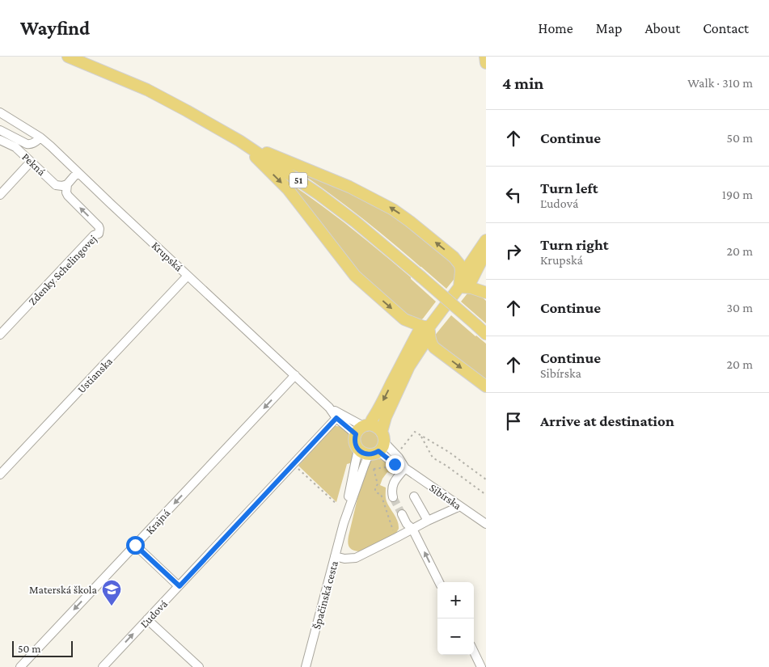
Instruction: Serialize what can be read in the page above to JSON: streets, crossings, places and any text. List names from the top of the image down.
{
  "streets": {
    "main road": ["51"],
    "street": [
      "Pekná",
      "Krupská",
      "Zdenky Schelingovej",
      "Ustianska",
      "Sibírska",
      "Krajná",
      "Špačinská cesta",
      "Ľudová"
    ]
  },
  "crossings": [
    ["Pekná", "Zdenky Schelingovej"],
    ["Krupská", "Ustianska"],
    ["Krupská", "Krajná"],
    ["Krupská", "Ľudová"],
    ["Sibírska", "Špačinská cesta"]
  ],
  "one_way": ["Zdenky Schelingovej", "Krajná"],
  "places": {
    "school or university": ["Materská škola"]
  },
  "scale_bar": "50 m",
  "page": {
    "header": "Wayfind",
    "nav": [
      "Home",
      "Map",
      "About",
      "Contact"
    ],
    "heading": ["4 min", "Walk · 310 m"],
    "list": [
      ["Continue", "50 m"],
      ["Turn left", "Ľudová", "190 m"],
      ["Turn right", "Krupská", "20 m"],
      ["Continue", "30 m"],
      ["Continue", "Sibírska", "20 m"],
      "Arrive at destination"
    ],
    "map_buttons": ["+", "−"],
    "scale": "50 m"
  }
}
